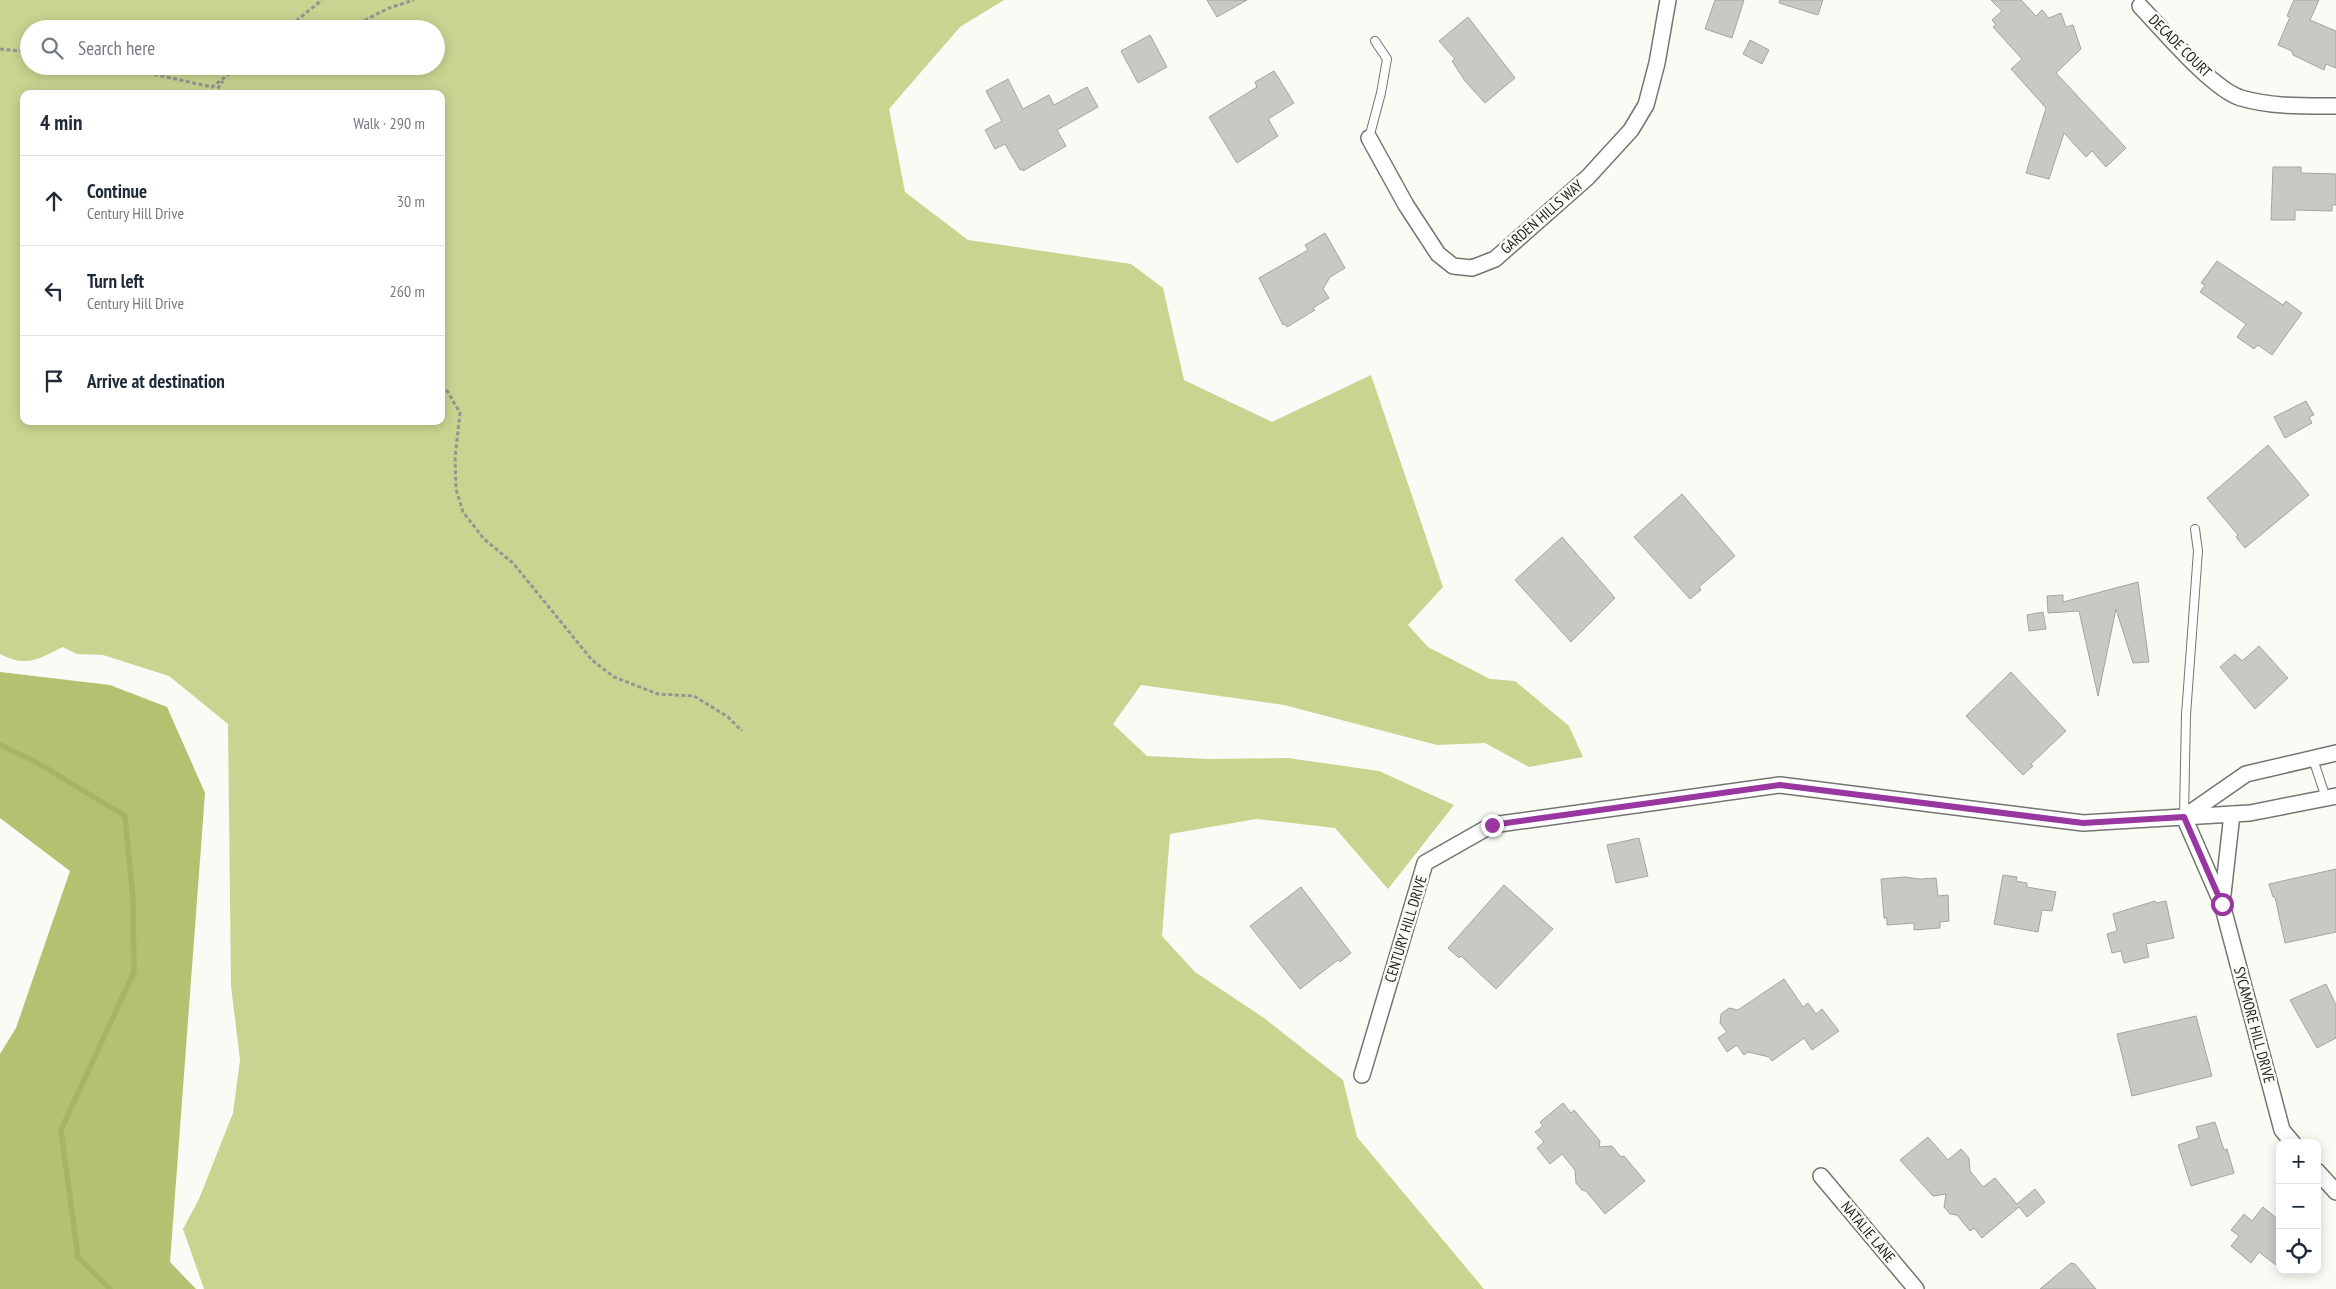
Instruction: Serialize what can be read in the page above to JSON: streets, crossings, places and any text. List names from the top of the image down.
{
  "streets": {
    "street": [
      "DECADE COURT",
      "GARDEN HILLS WAY",
      "CENTURY HILL DRIVE",
      "SYCAMORE HILL DRIVE",
      "NATALIE LANE"
    ]
  },
  "page": {
    "search": "Search here",
    "heading": ["4 min", "Walk · 290 m"],
    "list": [
      ["Continue", "Century Hill Drive", "30 m"],
      ["Turn left", "Century Hill Drive", "260 m"],
      "Arrive at destination"
    ],
    "map_buttons": ["+", "−"]
  }
}
